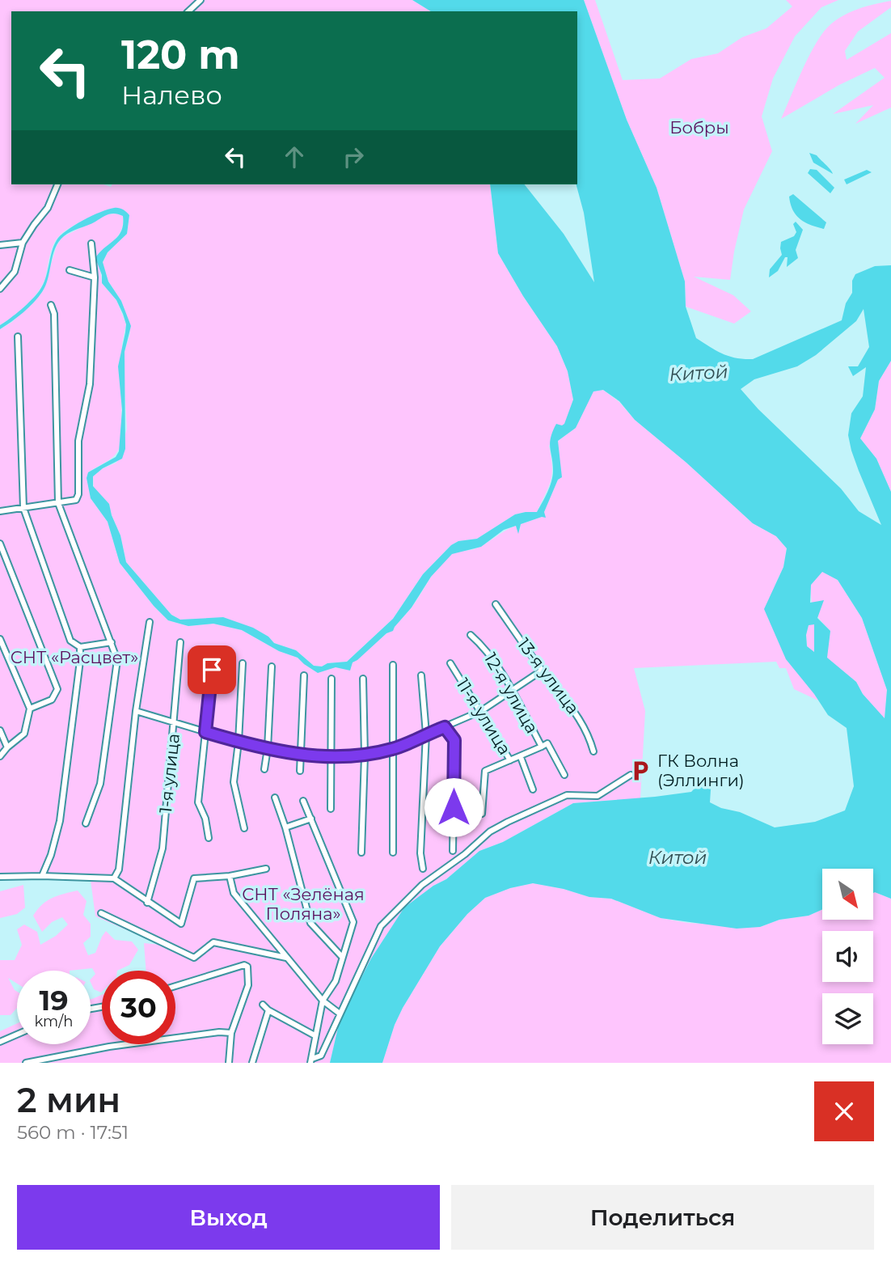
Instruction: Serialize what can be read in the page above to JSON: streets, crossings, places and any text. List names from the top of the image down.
{
  "streets": {
    "street": [
      "13-я улица",
      "12-я улица",
      "11-я улица",
      "1-я улица"
    ]
  },
  "water": ["Китой"],
  "parks": ["Бобры", "СНТ «Расцвет»", "СНТ «Зелёная Поляна»"],
  "places": {
    "parking": ["ГК Волна (Эллинги)"]
  },
  "north": "bottom right",
  "page": {
    "turn": ["120 m", "Налево"],
    "speed": "19 km/h",
    "limit": "30",
    "heading": ["2 мин", "560 m · 17:51"],
    "buttons": ["Выход", "Поделиться"]
  }
}
